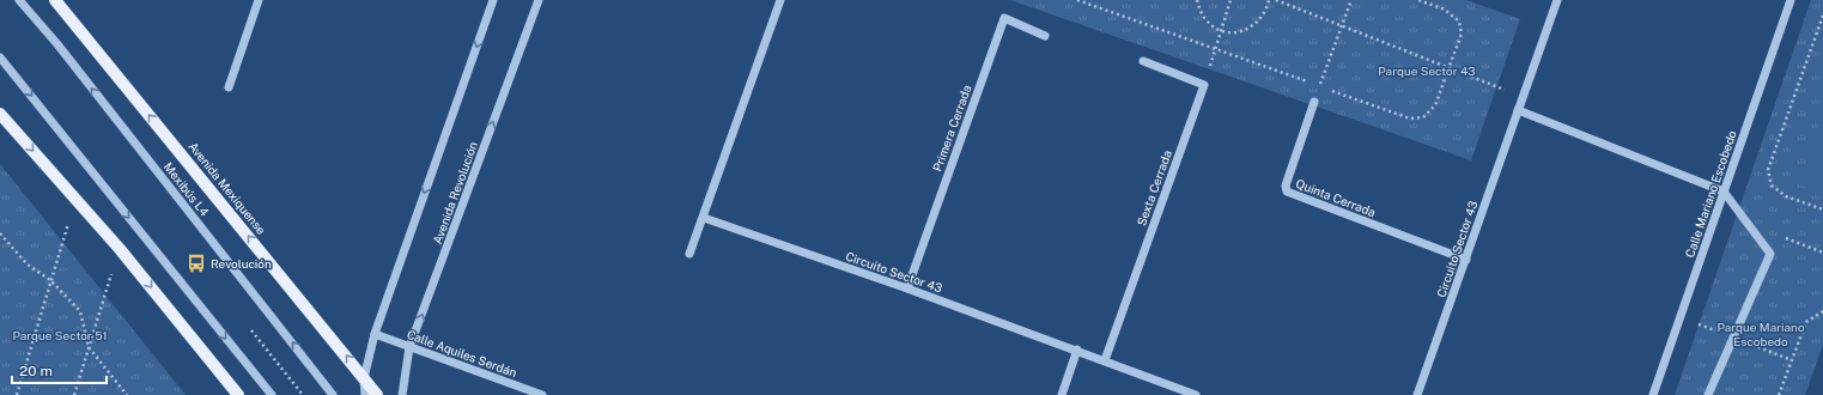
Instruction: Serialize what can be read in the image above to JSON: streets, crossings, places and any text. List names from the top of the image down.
{
  "streets": {
    "main road": ["Avenida Mexiquense"],
    "street": [
      "Primera Cerrada",
      "Sexta Cerrada",
      "Mexibús L4",
      "Avenida Revolución",
      "Calle Mariano Escobedo",
      "Quinta Cerrada",
      "Circuito Sector 43",
      "Calle Aquiles Serdán"
    ]
  },
  "crossings": [
    ["Primera Cerrada", "Circuito Sector 43"],
    ["Sexta Cerrada", "Circuito Sector 43"],
    ["Avenida Revolución", "Calle Aquiles Serdán"],
    ["Quinta Cerrada", "Circuito Sector 43"]
  ],
  "one_way": ["Avenida Mexiquense"],
  "parks": ["Parque Sector 43", "Parque Mariano Escobedo", "Parque Sector 51"],
  "places": {
    "bus stop": ["Revolución"]
  },
  "scale_bar": "20 m"
}
